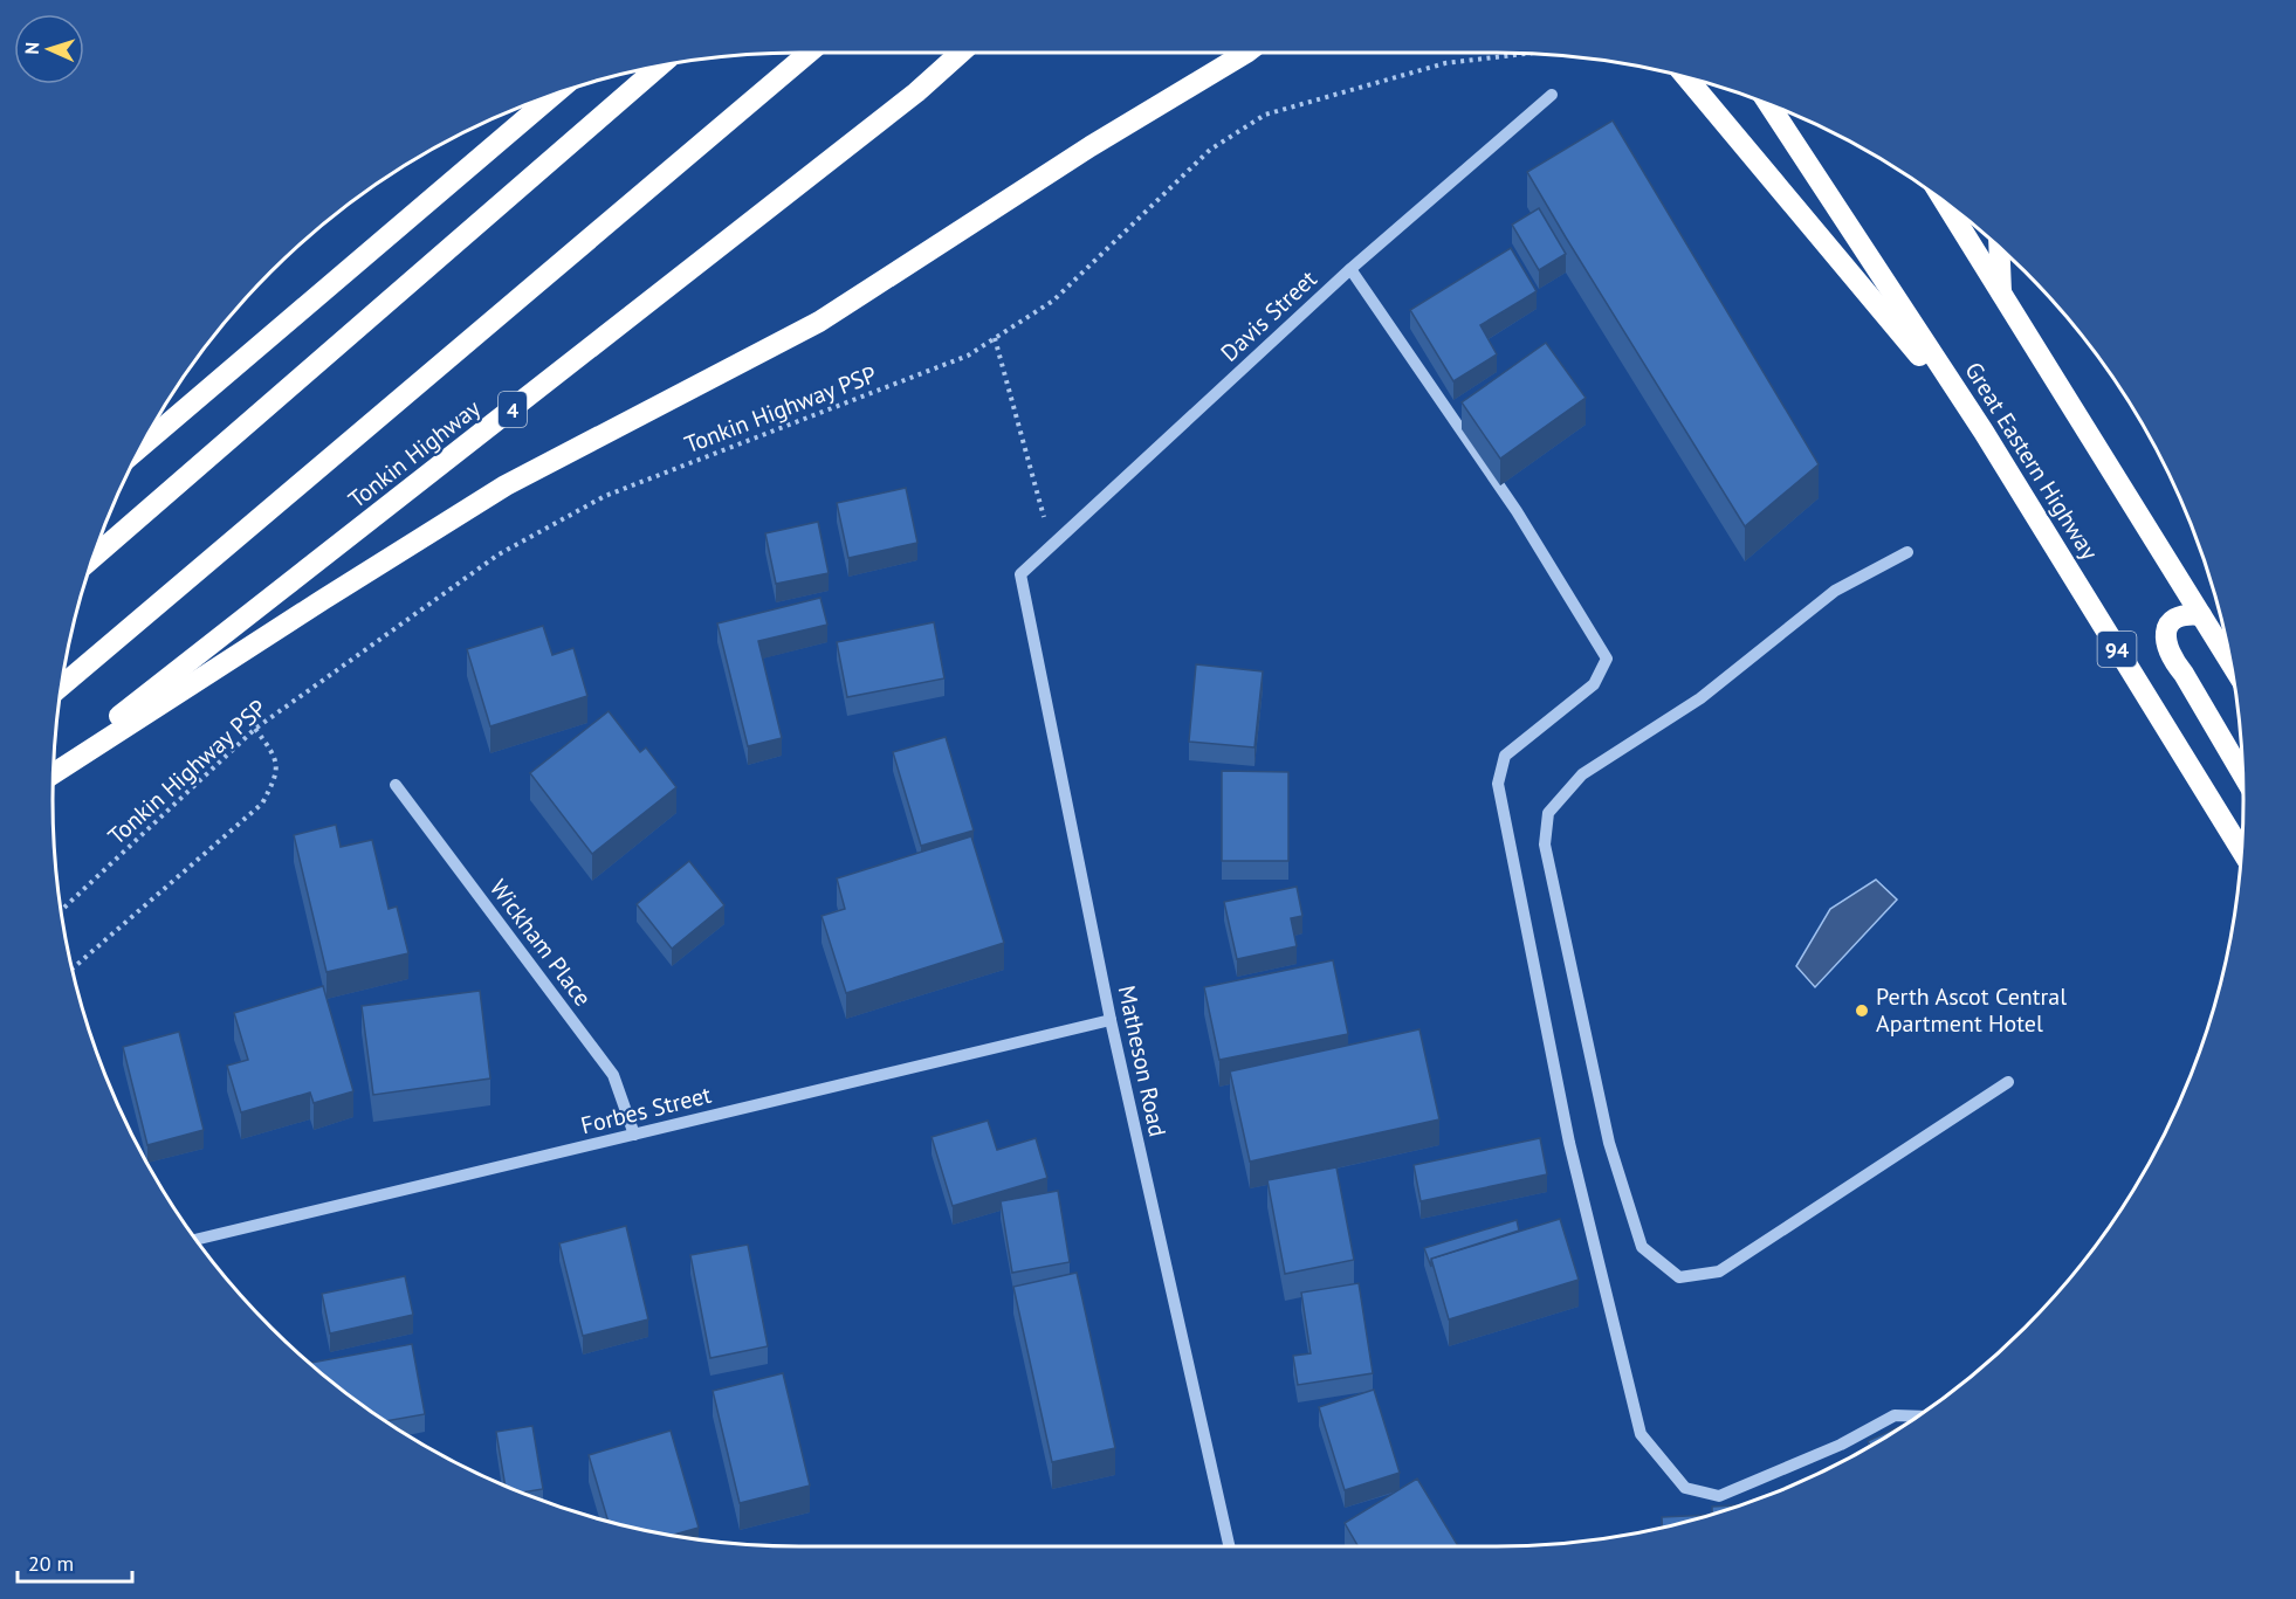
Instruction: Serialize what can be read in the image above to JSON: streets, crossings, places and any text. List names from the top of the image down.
{
  "streets": {
    "highway": [
      "4",
      "Tonkin Highway",
      "Great Eastern Highway",
      "94"
    ],
    "street": [
      "Davis Street",
      "Wickham Place",
      "Matheson Road",
      "Forbes Street"
    ],
    "path": ["Tonkin Highway PSP"]
  },
  "crossings": [
    ["Davis Street", "Matheson Road"],
    ["Wickham Place", "Forbes Street"],
    ["Matheson Road", "Forbes Street"]
  ],
  "places": ["Perth Ascot Central Apartment Hotel"],
  "scale_bar": "20 m",
  "north": "left"
}
